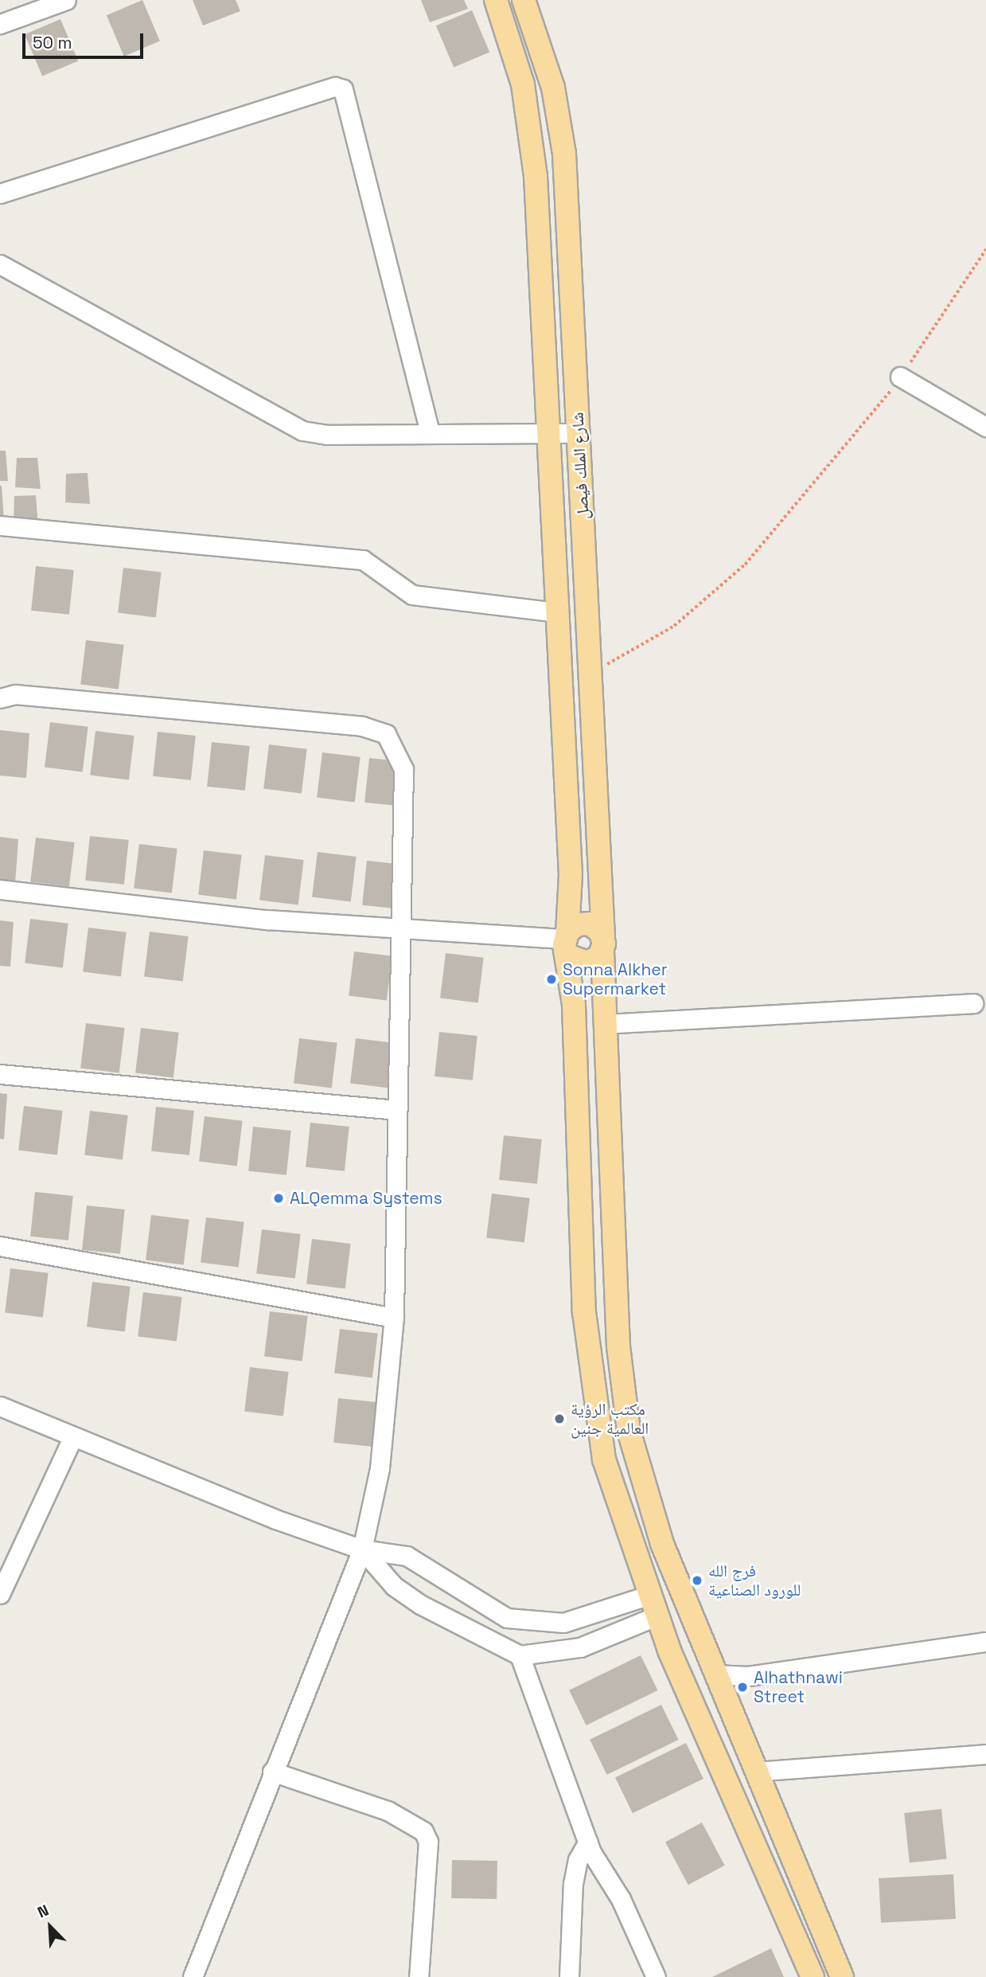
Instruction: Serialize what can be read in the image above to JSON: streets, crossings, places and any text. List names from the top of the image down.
{
  "streets": {
    "main road": ["شارع الملك فيصل"]
  },
  "places": [
    "Sonna Alkher Supermarket",
    "ALQemma Systems",
    "مكتب الرؤية العالمية جنين",
    "فرج الله للورود الصناعية",
    "Alhathnawi Street"
  ],
  "scale_bar": "50 m",
  "north": "top left"
}
